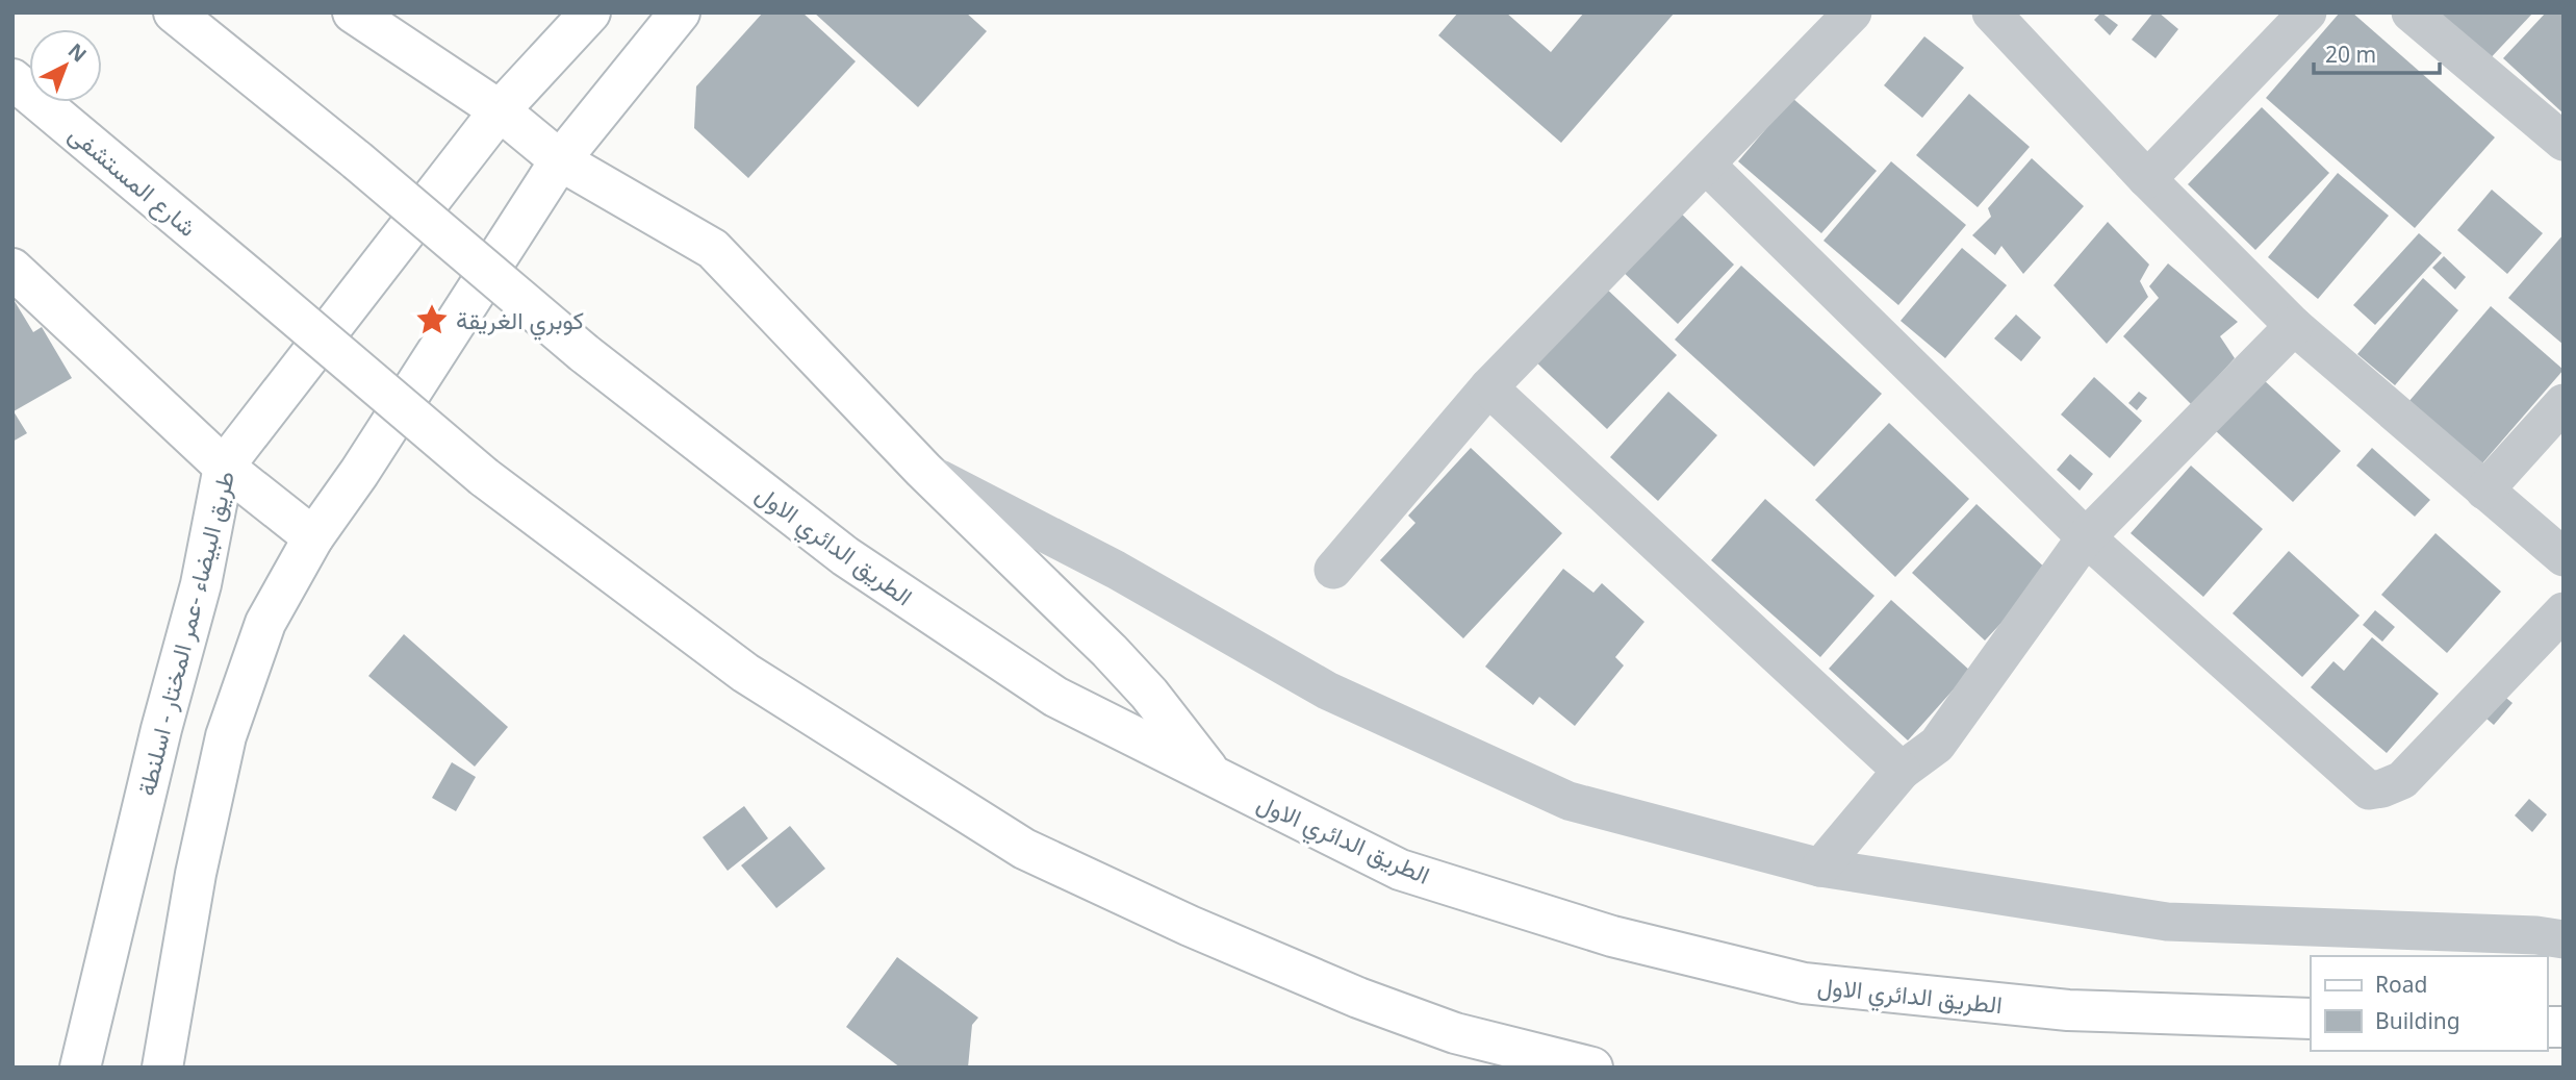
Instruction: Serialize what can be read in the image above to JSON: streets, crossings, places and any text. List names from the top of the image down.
{
  "streets": {
    "main road": ["شارع المستشفى", "الطريق الدائري الاول", "طريق البيضاء -عمر المختار - اسلنطة"]
  },
  "places": {
    "place": ["كوبري الغريقة"]
  },
  "legend": ["Road", "Building"],
  "scale_bar": "20 m",
  "north": "top right"
}
